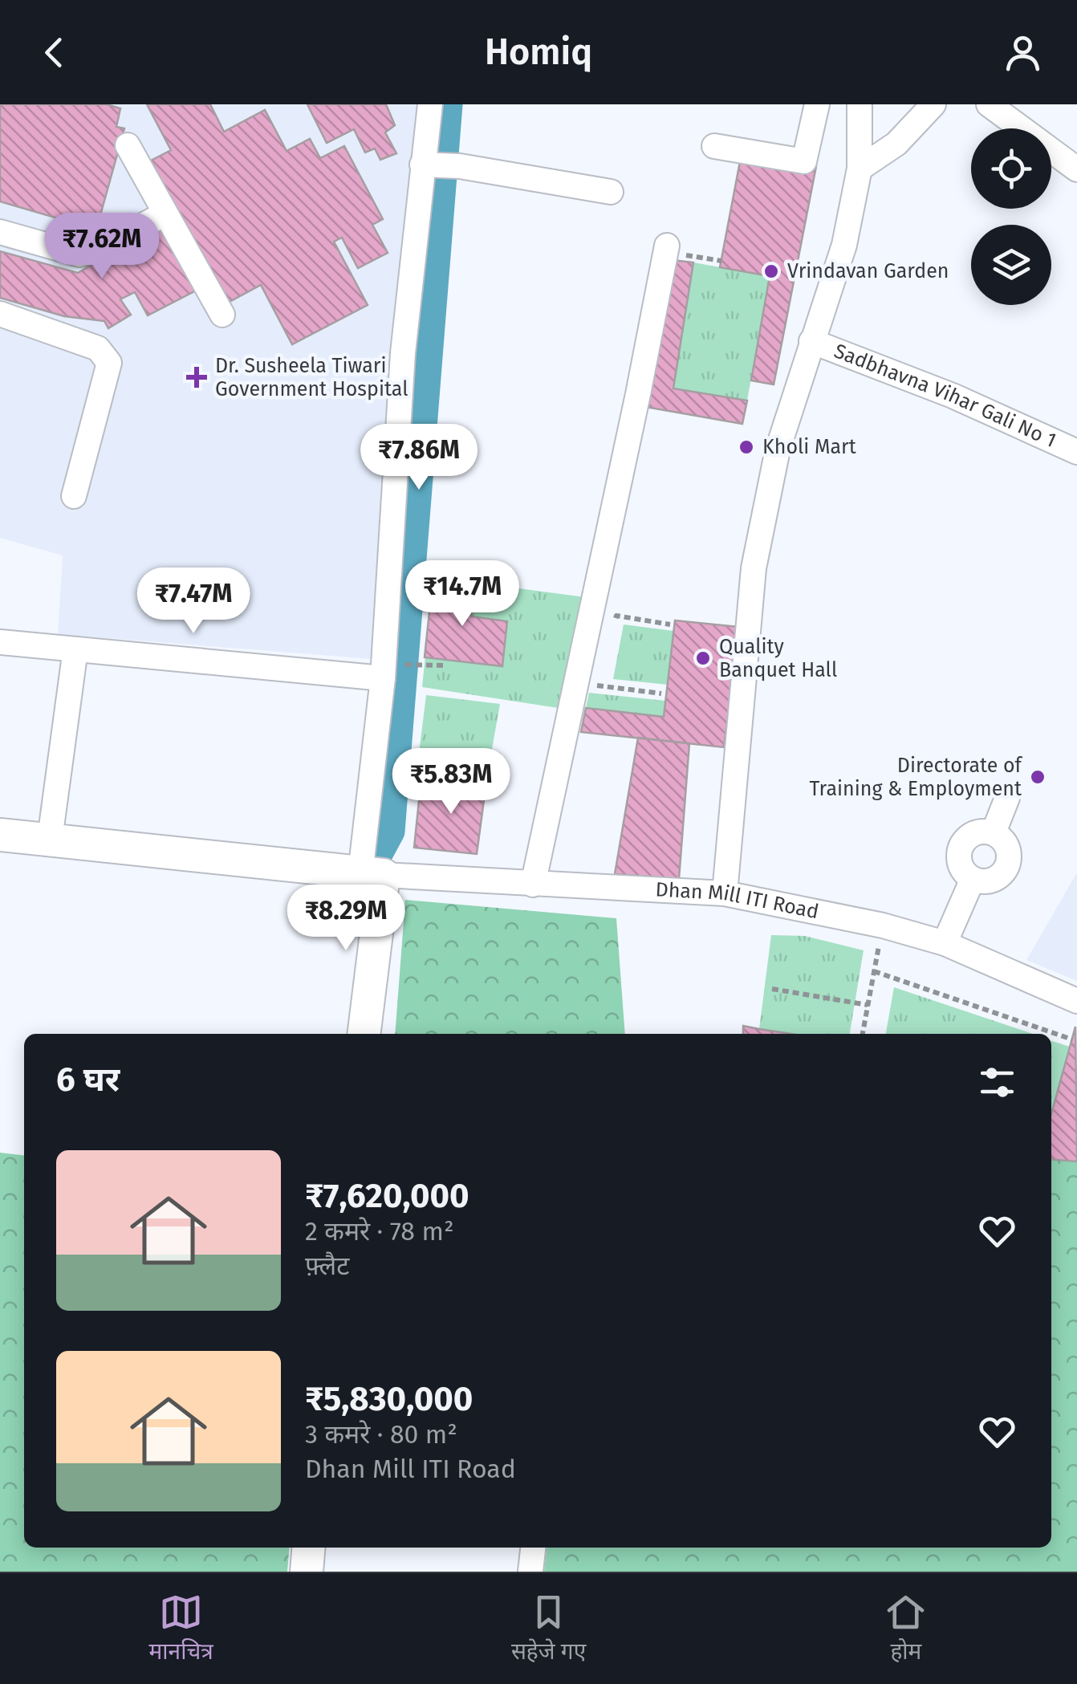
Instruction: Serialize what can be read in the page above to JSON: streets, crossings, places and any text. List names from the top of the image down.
{
  "streets": {
    "street": ["Sadbhavna Vihar Gali No 1", "Dhan Mill ITI Road"]
  },
  "places": {
    "other": [
      "Vrindavan Garden",
      "Kholi Mart",
      "Quality Banquet Hall",
      "Directorate of Training & Employment"
    ],
    "health": ["Dr. Susheela Tiwari Government Hospital"]
  },
  "page": {
    "header": "Homiq",
    "price": [
      "₹7.62M",
      "₹7.86M",
      "₹14.7M",
      "₹7.47M",
      "₹5.83M",
      "₹8.29M"
    ],
    "heading": "6 घर",
    "list": [
      {
        "name": "₹7,620,000",
        "note": "2 कमरे · 78 m² · फ़्लैट"
      },
      {
        "name": "₹5,830,000",
        "note": "3 कमरे · 80 m² · Dhan Mill ITI Road"
      }
    ],
    "tabs": ["मानचित्र", "सहेजे गए", "होम"]
  }
}
